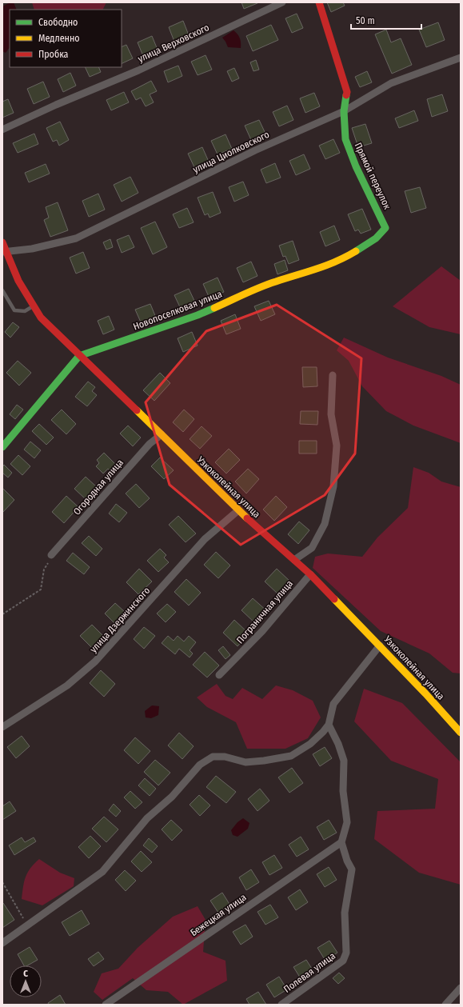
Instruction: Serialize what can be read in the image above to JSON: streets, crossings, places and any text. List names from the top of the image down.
{
  "streets": {
    "street": [
      "улица Верховского",
      "улица Циолковского",
      "Прямой переулок",
      "Новопоселковая улица",
      "Огородная улица",
      "Узкоколейная улица",
      "Пограничная улица",
      "улица Дзержинского",
      "Бежецкая улица",
      "Полевая улица"
    ]
  },
  "crossings": [
    ["улица Циолковского", "Прямой переулок"],
    ["улица Циолковского", "Узкоколейная улица"],
    ["Прямой переулок", "Новопоселковая улица"],
    ["Новопоселковая улица", "Узкоколейная улица"],
    ["Огородная улица", "Узкоколейная улица"],
    ["Узкоколейная улица", "Пограничная улица"],
    ["Узкоколейная улица", "улица Дзержинского"],
    ["Бежецкая улица", "Полевая улица"]
  ],
  "legend": ["Свободно", "Медленно", "Пробка"],
  "scale_bar": "50 m",
  "north": "top"
}
